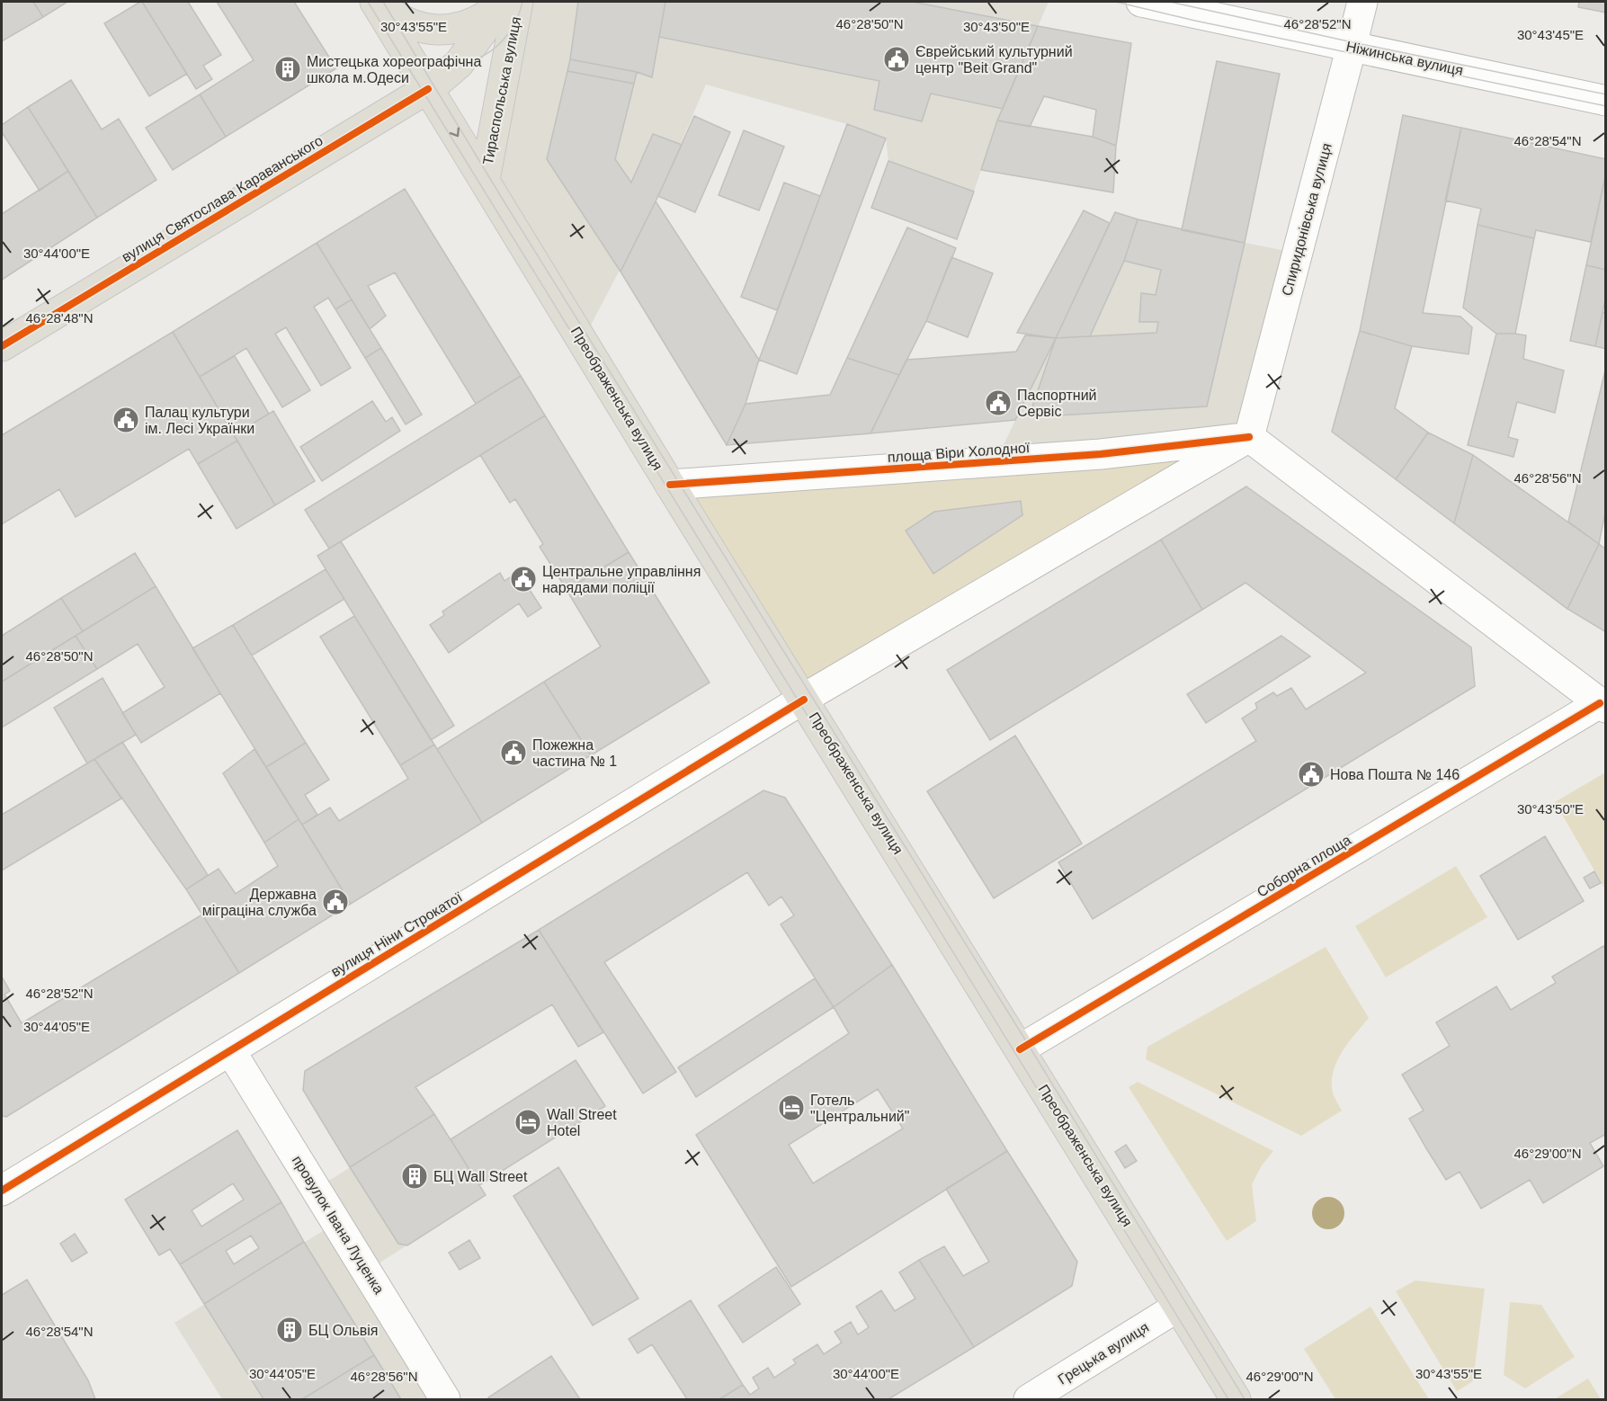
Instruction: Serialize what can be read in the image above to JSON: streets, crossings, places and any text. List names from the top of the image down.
{
  "streets": {
    "main road": ["Тираспольська вулиця", "вулиця Святослава Караванського", "Преображенська вулиця"],
    "street": [
      "Ніжинська вулиця",
      "Спиридонівська вулиця",
      "площа Віри Холодної",
      "Соборна площа",
      "вулиця Ніни Строкатої",
      "провулок Івана Луценка",
      "Грецька вулиця"
    ]
  },
  "crossings": [
    ["Ніжинська вулиця", "Спиридонівська вулиця"],
    ["Тираспольська вулиця", "вулиця Святослава Караванського"],
    ["Тираспольська вулиця", "Преображенська вулиця"],
    ["вулиця Святослава Караванського", "Преображенська вулиця"],
    ["Спиридонівська вулиця", "площа Віри Холодної"],
    ["Спиридонівська вулиця", "Соборна площа"],
    ["Преображенська вулиця", "площа Віри Холодної"],
    ["Преображенська вулиця", "Соборна площа"],
    ["Преображенська вулиця", "вулиця Ніни Строкатої"],
    ["Преображенська вулиця", "Грецька вулиця"],
    ["площа Віри Холодної", "Соборна площа"],
    ["вулиця Ніни Строкатої", "провулок Івана Луценка"]
  ],
  "places": {
    "public building": [
      "Єврейський культурний центр \"Beit Grand\"",
      "Паспортний Сервіс",
      "Палац культури ім. Лесі Українки",
      "Центральне управління нарядами поліції",
      "Пожежна частина № 1",
      "Нова Пошта № 146",
      "Державна міграціна служба"
    ],
    "building": ["Мистецька хореографічна школа м.Одеси", "БЦ Wall Street", "БЦ Ольвія"],
    "hotel": ["Готель \"Центральний\"", "Wall Street Hotel"]
  },
  "coordinates": [
    "46°28'50\"N",
    "46°28'52\"N",
    "30°43'55\"E",
    "30°43'50\"E",
    "30°43'45\"E",
    "46°28'54\"N",
    "30°44'00\"E",
    "46°28'48\"N",
    "46°28'56\"N",
    "30°44'05\"E",
    "46°29'00\"N"
  ]
}
